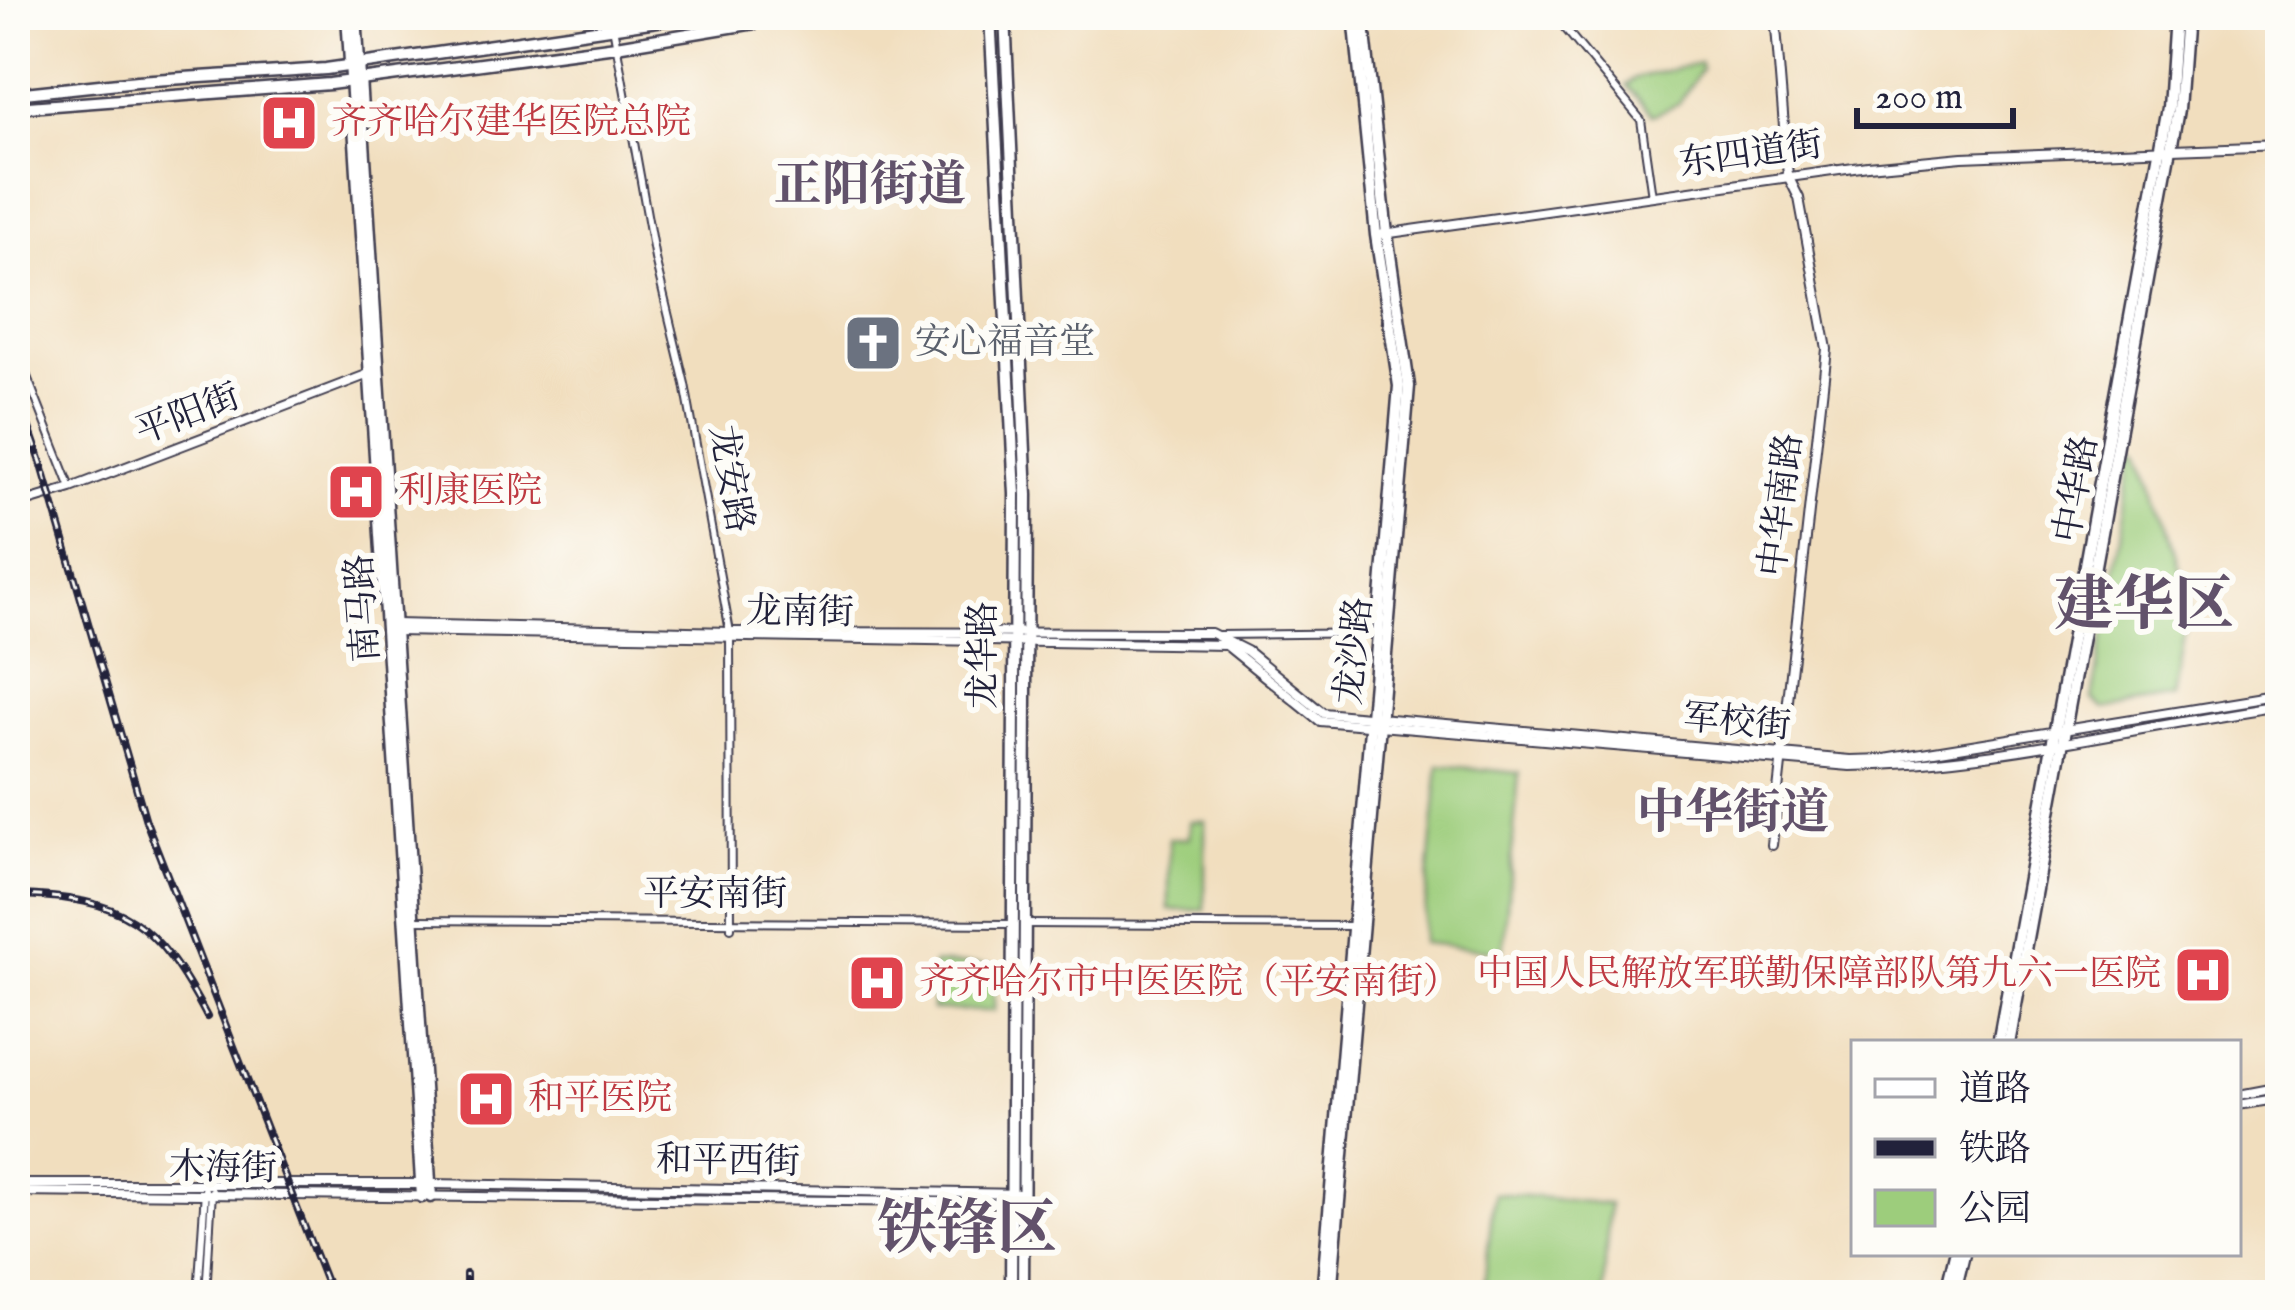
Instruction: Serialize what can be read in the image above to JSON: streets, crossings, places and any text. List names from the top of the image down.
{
  "streets": {
    "main road": [
      "东四道街",
      "平阳街",
      "中华路",
      "中华南路",
      "南马路",
      "龙南街",
      "龙沙路",
      "龙华路",
      "军校街",
      "和平西街",
      "木海街"
    ],
    "street": ["龙安路", "平安南街"]
  },
  "crossings": [
    ["东四道街", "中华路"],
    ["东四道街", "中华南路"],
    ["东四道街", "龙沙路"],
    ["平阳街", "南马路"],
    ["龙安路", "龙南街"],
    ["龙安路", "平安南街"],
    ["中华路", "军校街"],
    ["中华南路", "军校街"],
    ["南马路", "龙南街"],
    ["南马路", "平安南街"],
    ["南马路", "和平西街"],
    ["南马路", "木海街"],
    ["龙南街", "龙华路"],
    ["龙南街", "军校街"],
    ["龙沙路", "军校街"],
    ["龙沙路", "平安南街"],
    ["龙华路", "平安南街"],
    ["龙华路", "和平西街"],
    ["和平西街", "木海街"]
  ],
  "districts": [
    "正阳街道",
    "建华区",
    "中华街道",
    "铁锋区"
  ],
  "places": {
    "hospital": [
      "齐齐哈尔建华医院总院",
      "利康医院",
      "中国人民解放军联勤保障部队第九六一医院",
      "齐齐哈尔市中医医院（平安南街）",
      "和平医院"
    ],
    "church": ["安心福音堂"]
  },
  "legend": ["道路", "铁路", "公园"],
  "scale_bar": "200 m"
}
